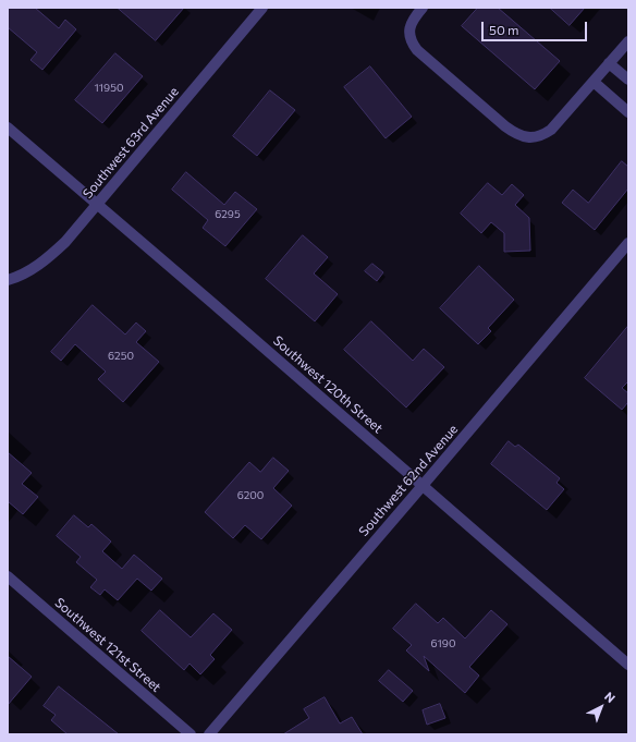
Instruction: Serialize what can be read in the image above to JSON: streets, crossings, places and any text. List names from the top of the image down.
{
  "streets": {
    "street": [
      "Southwest 63rd Avenue",
      "Southwest 120th Street",
      "Southwest 62nd Avenue",
      "Southwest 121st Street"
    ]
  },
  "crossings": [
    ["Southwest 63rd Avenue", "Southwest 120th Street"],
    ["Southwest 120th Street", "Southwest 62nd Avenue"]
  ],
  "house_numbers": [
    "11950",
    "6295",
    "6250",
    "6200",
    "6190"
  ],
  "scale_bar": "50 m",
  "north": "top right"
}
